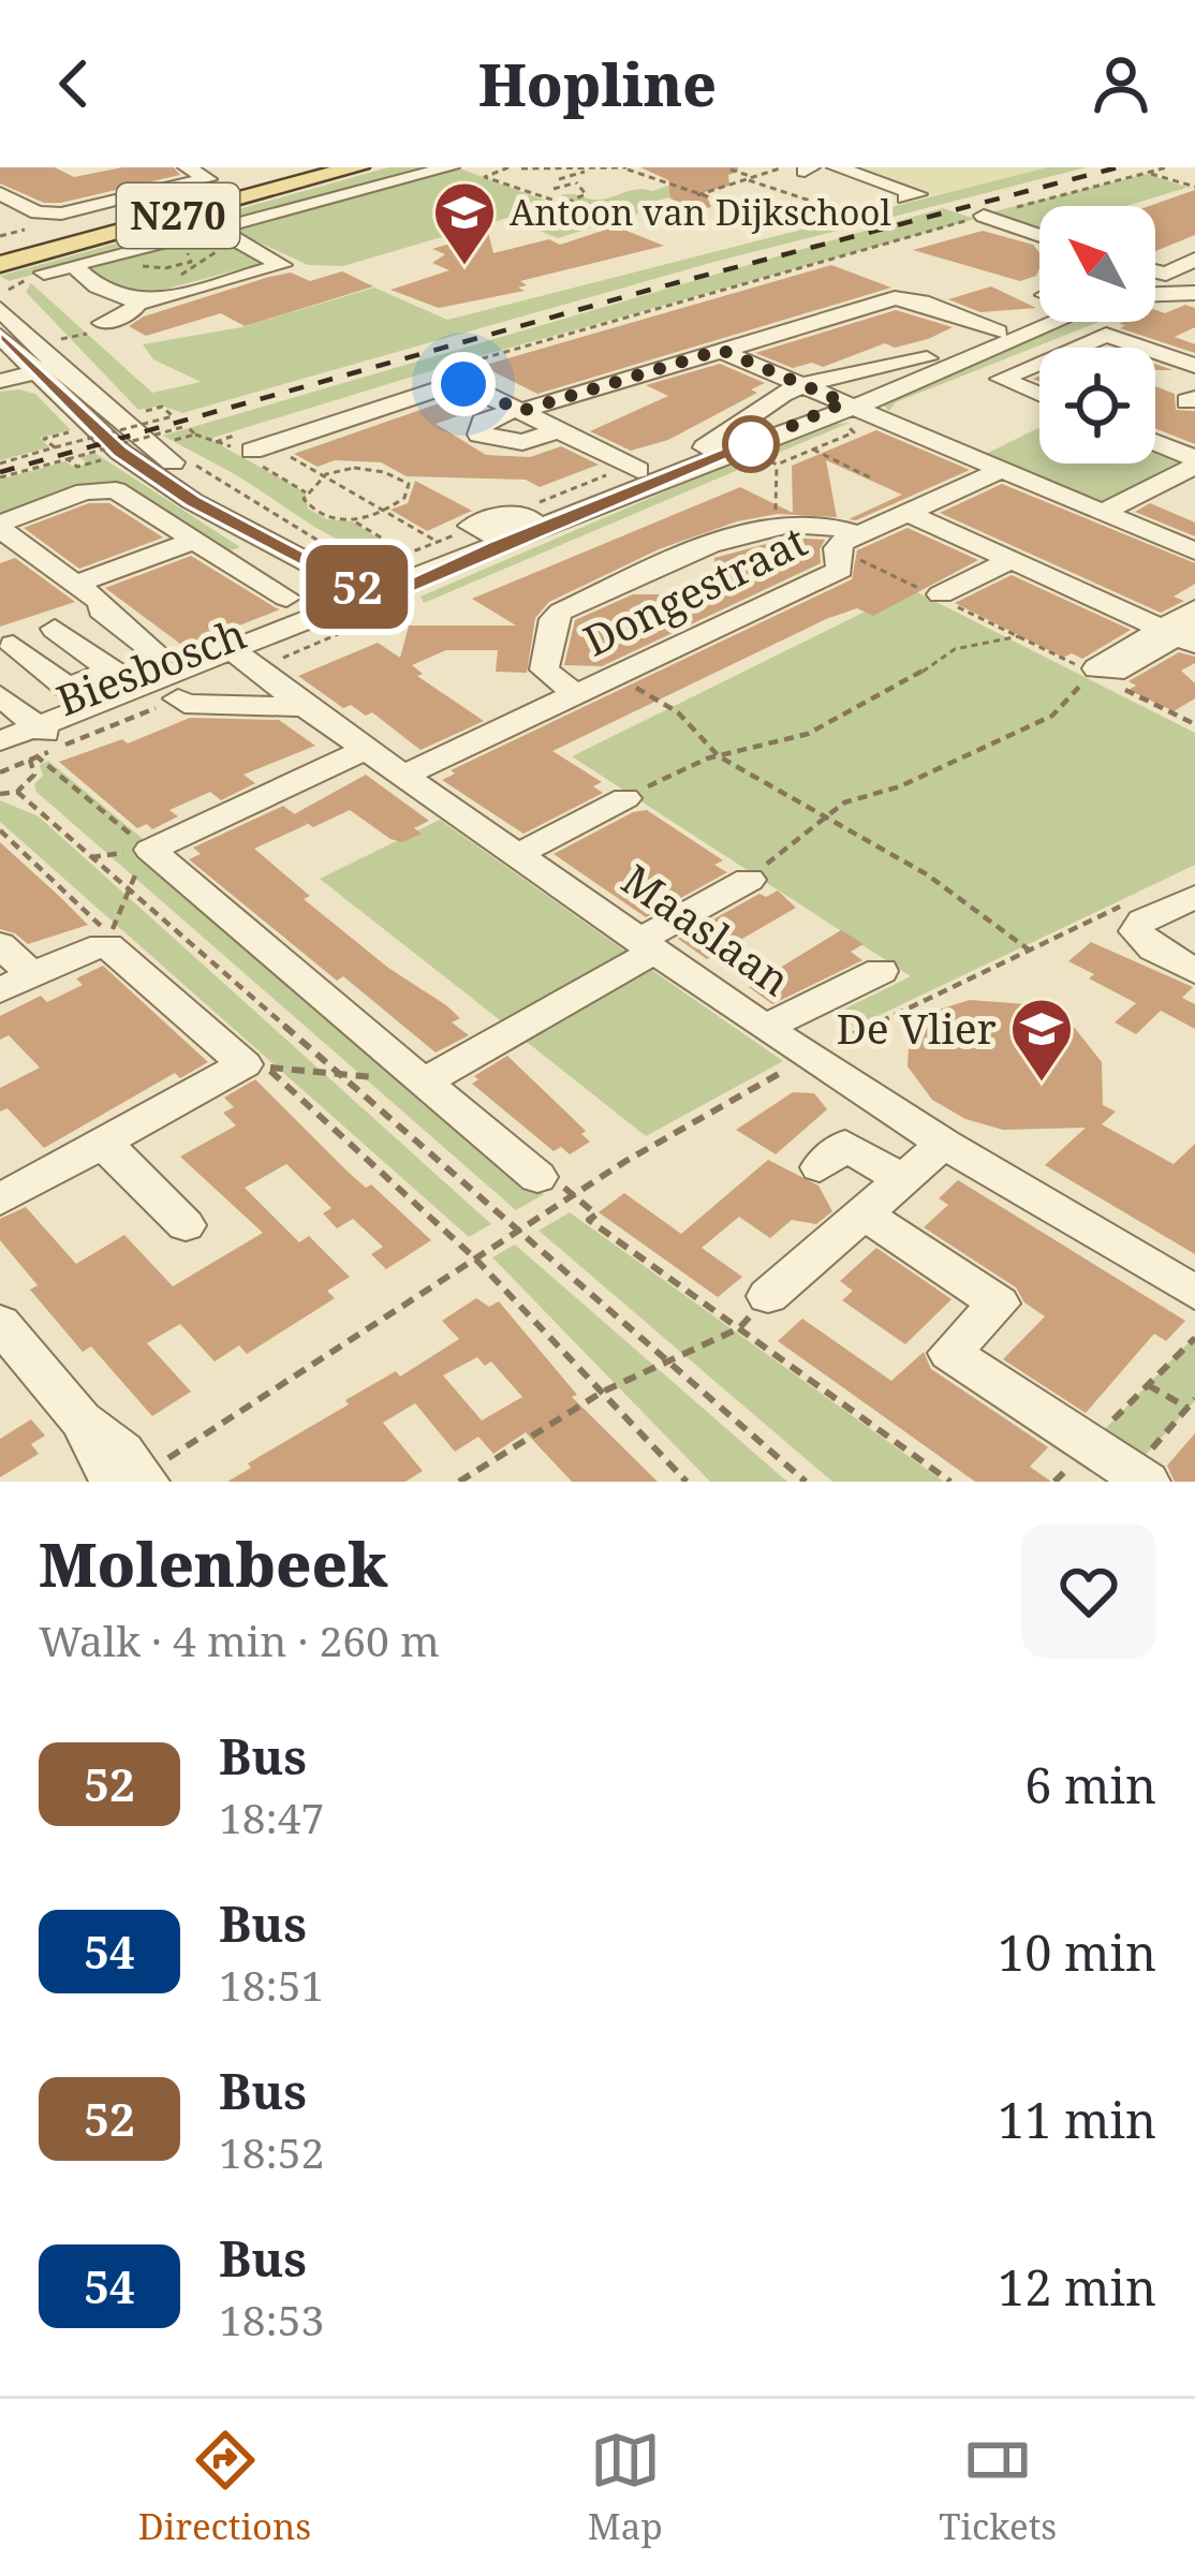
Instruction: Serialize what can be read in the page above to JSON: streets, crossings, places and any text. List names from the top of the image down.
{
  "streets": {
    "main road": ["N270"],
    "street": ["Dongestraat", "Biesbosch", "Maaslaan"]
  },
  "crossings": [
    ["Dongestraat", "Maaslaan"],
    ["Biesbosch", "Maaslaan"]
  ],
  "places": {
    "school or university": ["Antoon van Dijkschool", "De Vlier"]
  },
  "lines": ["bus line 52"],
  "north": "top left",
  "page": {
    "header": "Hopline",
    "on_map": "52",
    "heading": ["Molenbeek", "Walk · 4 min · 260 m"],
    "list": [
      {
        "mark": "52",
        "name": "Bus",
        "note": "18:47",
        "value": "6 min"
      },
      {
        "mark": "54",
        "name": "Bus",
        "note": "18:51",
        "value": "10 min"
      },
      {
        "mark": "52",
        "name": "Bus",
        "note": "18:52",
        "value": "11 min"
      },
      {
        "mark": "54",
        "name": "Bus",
        "note": "18:53",
        "value": "12 min"
      }
    ],
    "tabs": ["Directions", "Map", "Tickets"]
  }
}
